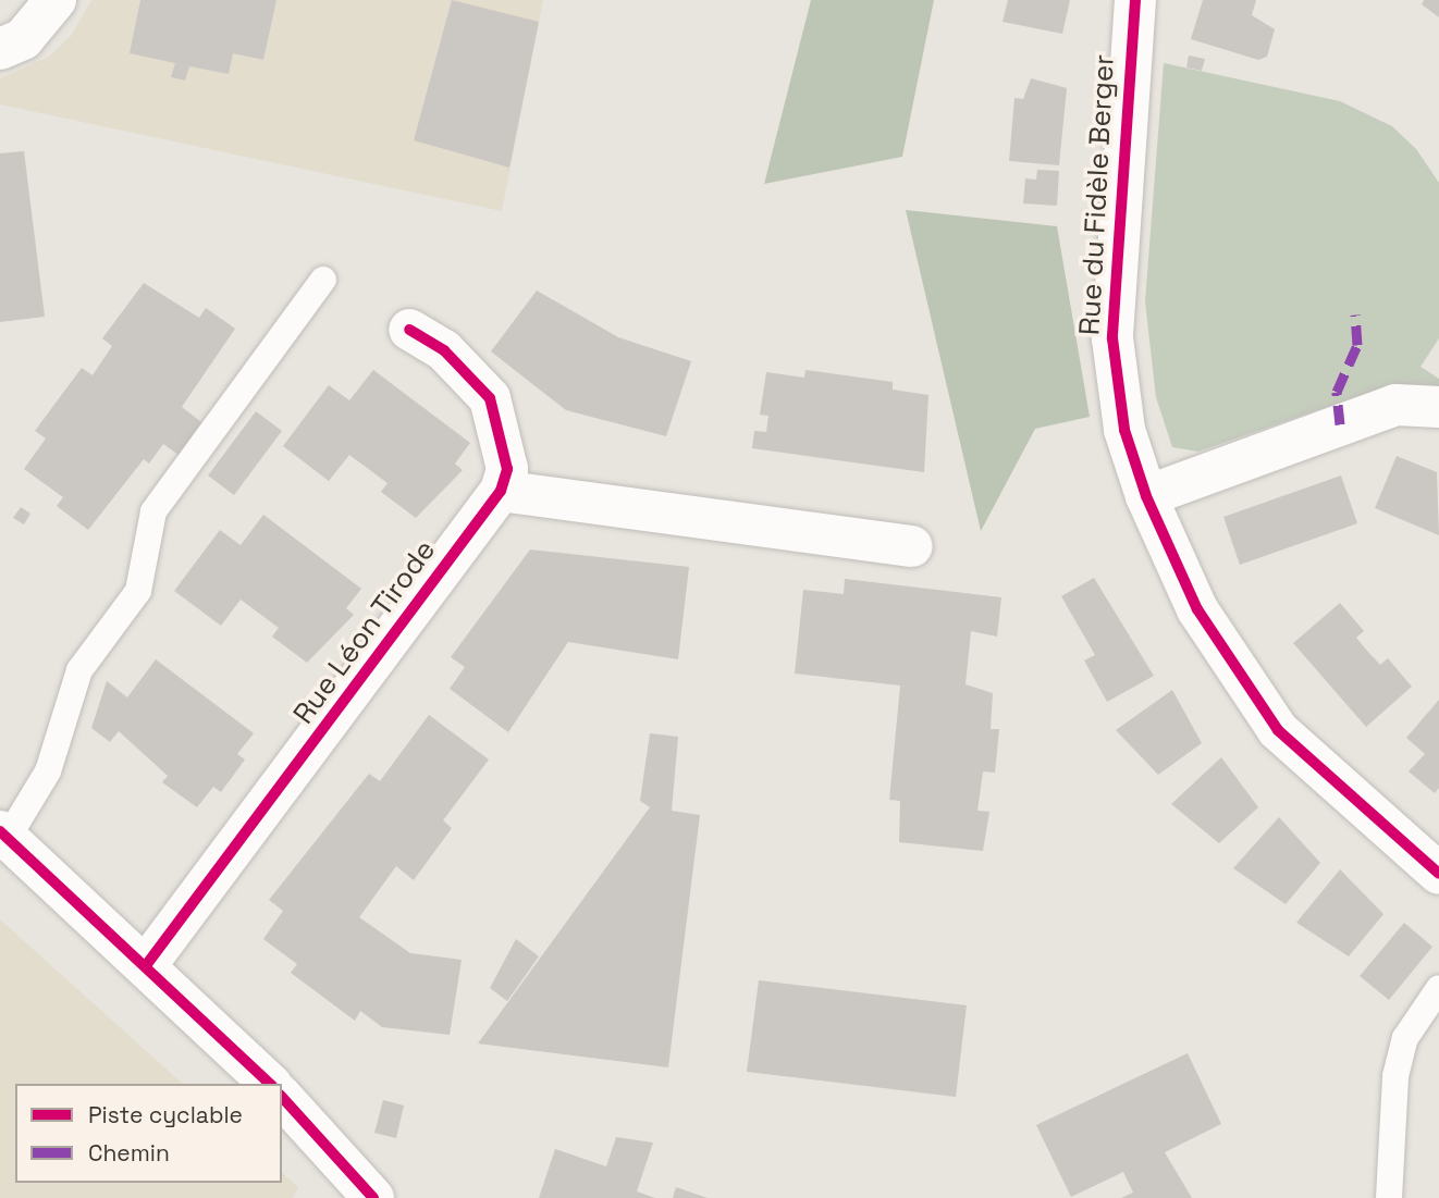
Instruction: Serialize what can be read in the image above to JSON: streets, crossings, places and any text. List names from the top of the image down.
{
  "streets": {
    "street": ["Rue du Fidèle Berger", "Rue Léon Tirode"]
  },
  "legend": ["Piste cyclable", "Chemin"]
}
